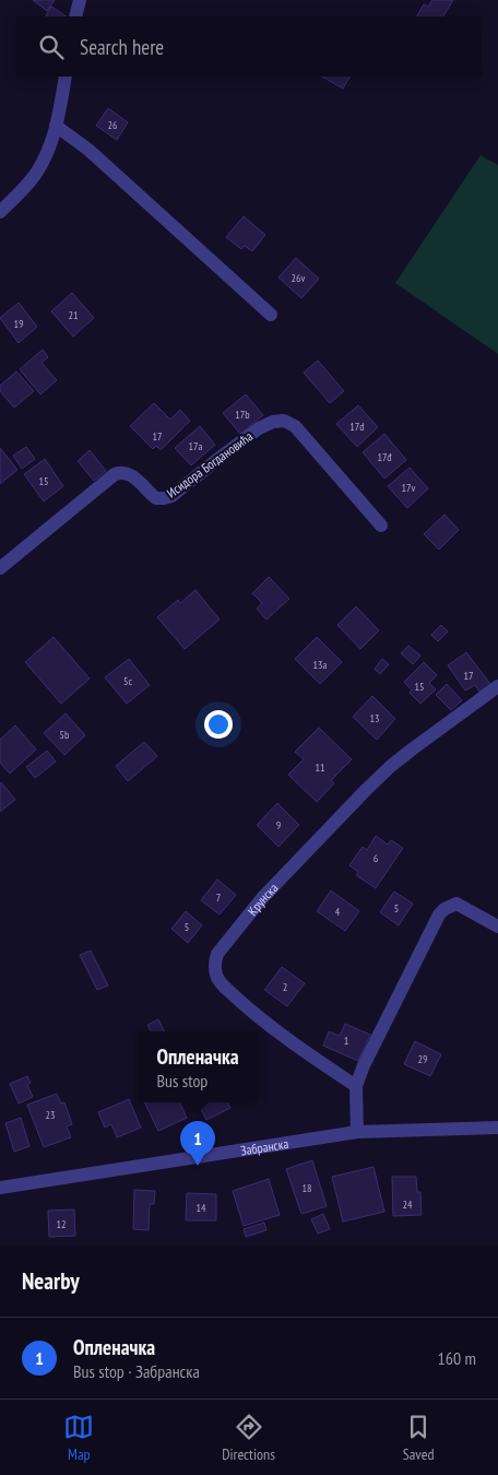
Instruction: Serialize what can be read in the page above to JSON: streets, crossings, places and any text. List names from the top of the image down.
{
  "streets": {
    "street": ["Исидора Богдановића", "Крунска", "Забранска"]
  },
  "house_numbers": [
    "26",
    "26v",
    "21",
    "19",
    "17b",
    "17d",
    "17",
    "17a",
    "17đ",
    "15",
    "17v",
    "13a",
    "17",
    "5c",
    "15",
    "13",
    "5b",
    "11",
    "9",
    "6",
    "7",
    "5",
    "4",
    "5",
    "2",
    "1",
    "29",
    "23",
    "18",
    "24",
    "14",
    "12"
  ],
  "page": {
    "search": "Search here",
    "popup": ["Опленачка", "Bus stop"],
    "pins": "1",
    "heading": "Nearby",
    "list": [
      {
        "mark": "1",
        "name": "Опленачка",
        "note": "Bus stop · Забранска",
        "value": "160 m"
      }
    ],
    "nav": ["Map", "Directions", "Saved"]
  }
}
